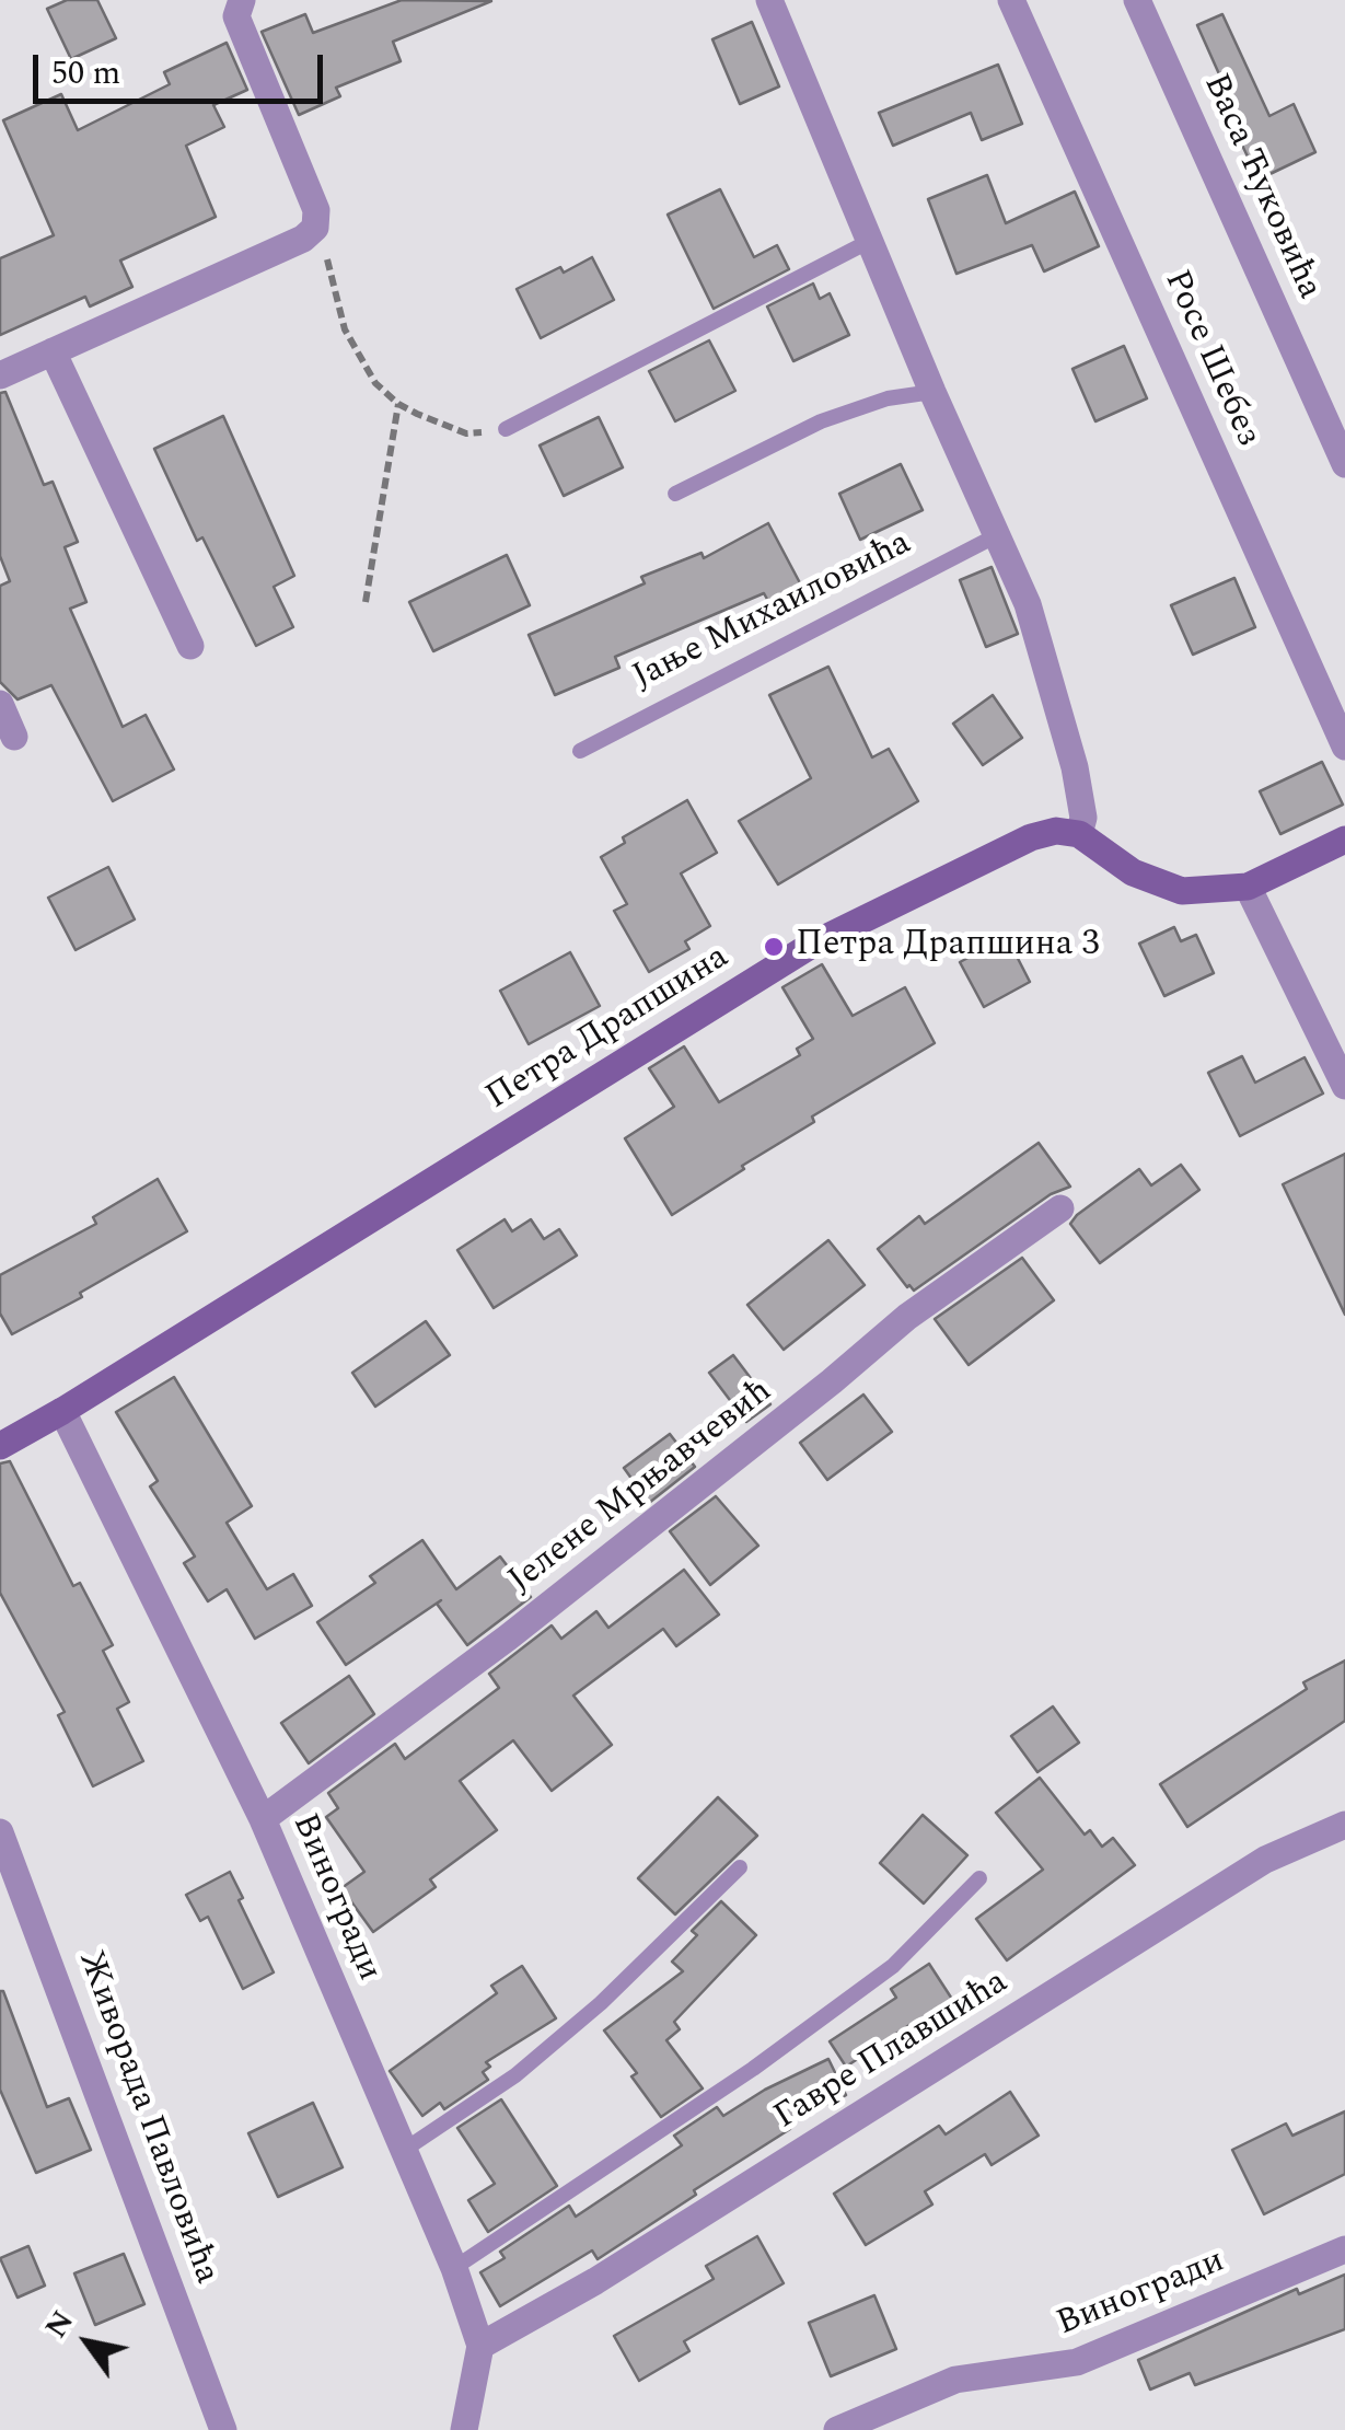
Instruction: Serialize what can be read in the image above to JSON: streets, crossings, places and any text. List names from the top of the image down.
{
  "streets": {
    "street": [
      "Васа Ћуковића",
      "Росе Шебез",
      "Петра Драпшина",
      "Јелене Мрњавчевић",
      "Виногради",
      "Гавре Плавшића",
      "Живорада Павловића"
    ],
    "lane": ["Јање Михаиловића"]
  },
  "crossings": [
    ["Петра Драпшина", "Виногради"],
    ["Јелене Мрњавчевић", "Виногради"],
    ["Виногради", "Гавре Плавшића"]
  ],
  "places": ["Петра Драпшина 3"],
  "scale_bar": "50 m",
  "north": "top left"
}
